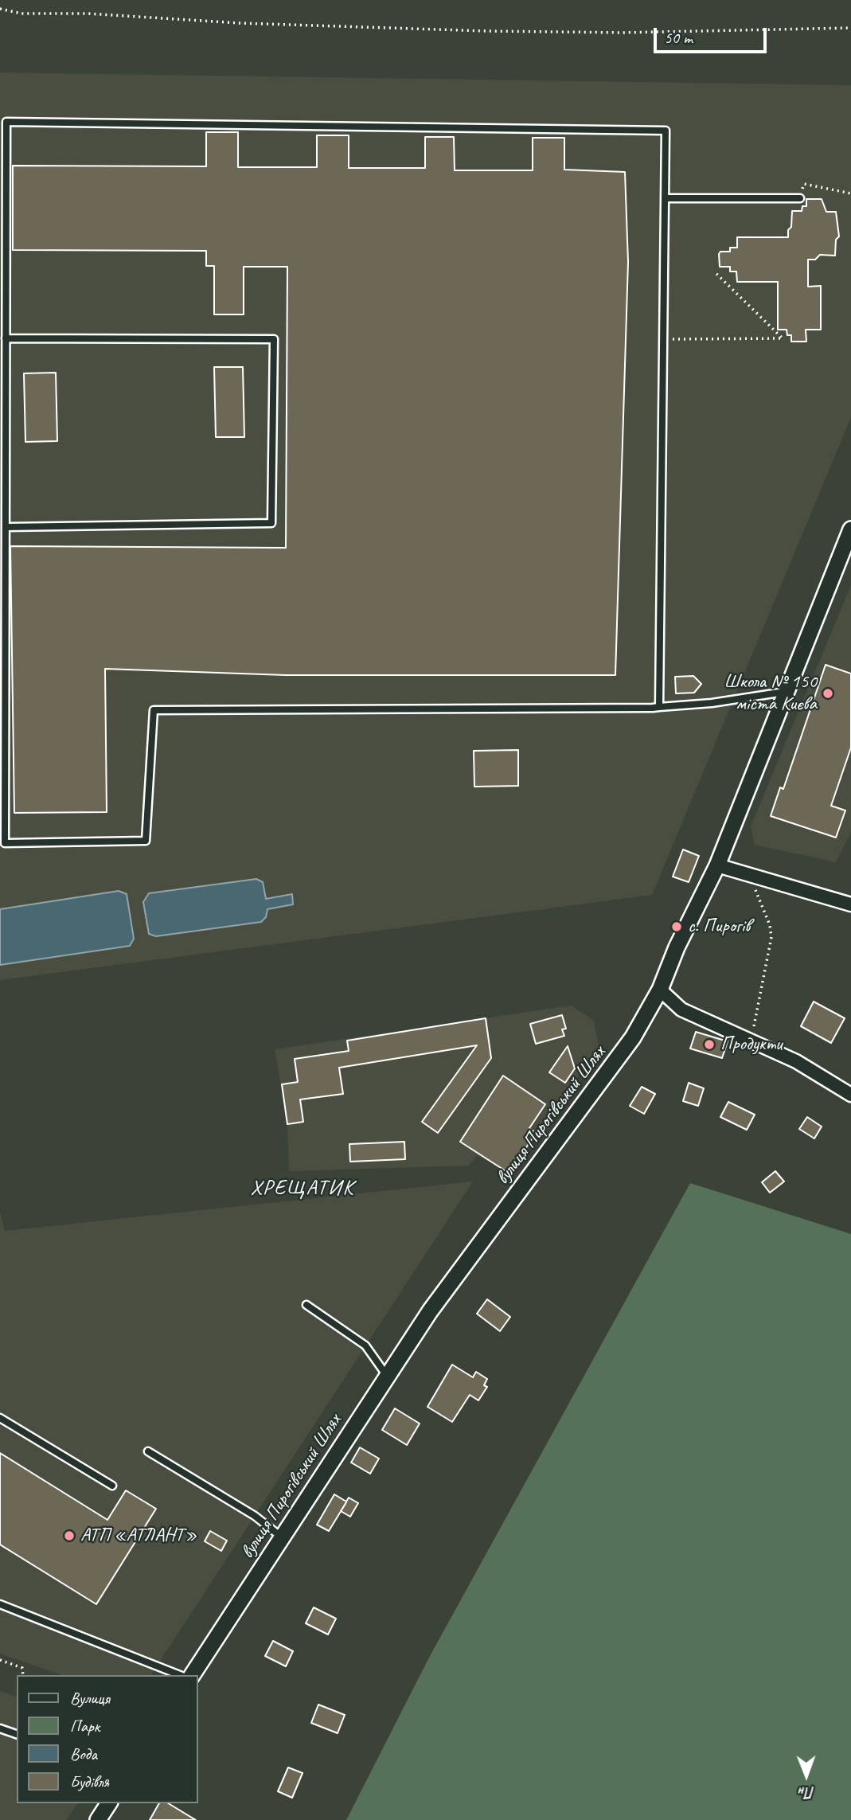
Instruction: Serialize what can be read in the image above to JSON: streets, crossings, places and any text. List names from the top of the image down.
{
  "streets": {
    "street": ["вулиця Пирогівський Шлях"]
  },
  "districts": ["ХРЕЩАТИК"],
  "places": [
    "Школа № 150 міста Києва",
    "с. Пирогів",
    "Продукти",
    "АТП «АТЛАНТ»"
  ],
  "legend": [
    "Вулиця",
    "Парк",
    "Вода",
    "Будівля"
  ],
  "scale_bar": "50 m",
  "north": "bottom"
}
